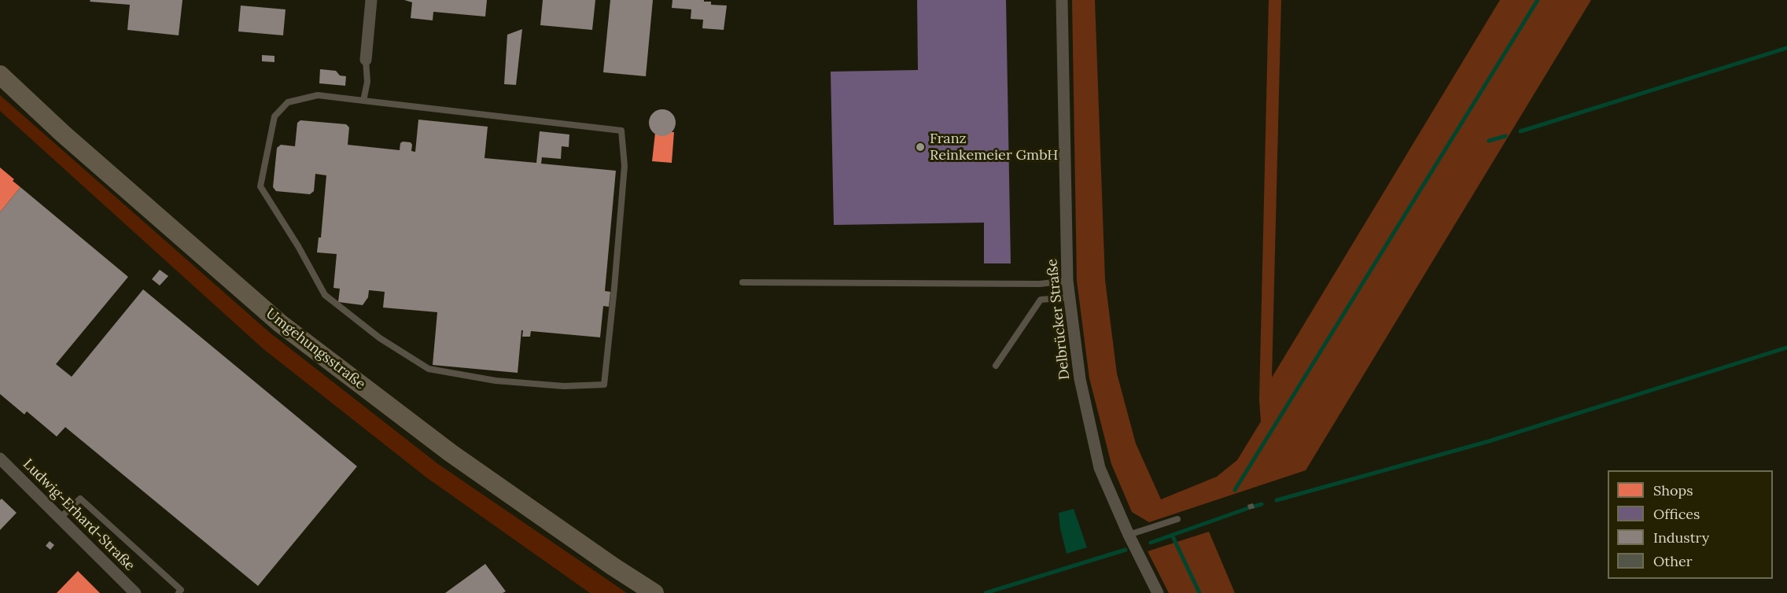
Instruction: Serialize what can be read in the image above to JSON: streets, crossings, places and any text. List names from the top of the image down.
{
  "streets": {
    "main road": ["Umgehungsstraße"],
    "street": ["Delbrücker Straße", "Ludwig-Erhard-Straße"]
  },
  "places": ["Franz Reinkemeier GmbH"],
  "legend": [
    "Shops",
    "Offices",
    "Industry",
    "Other"
  ]
}
